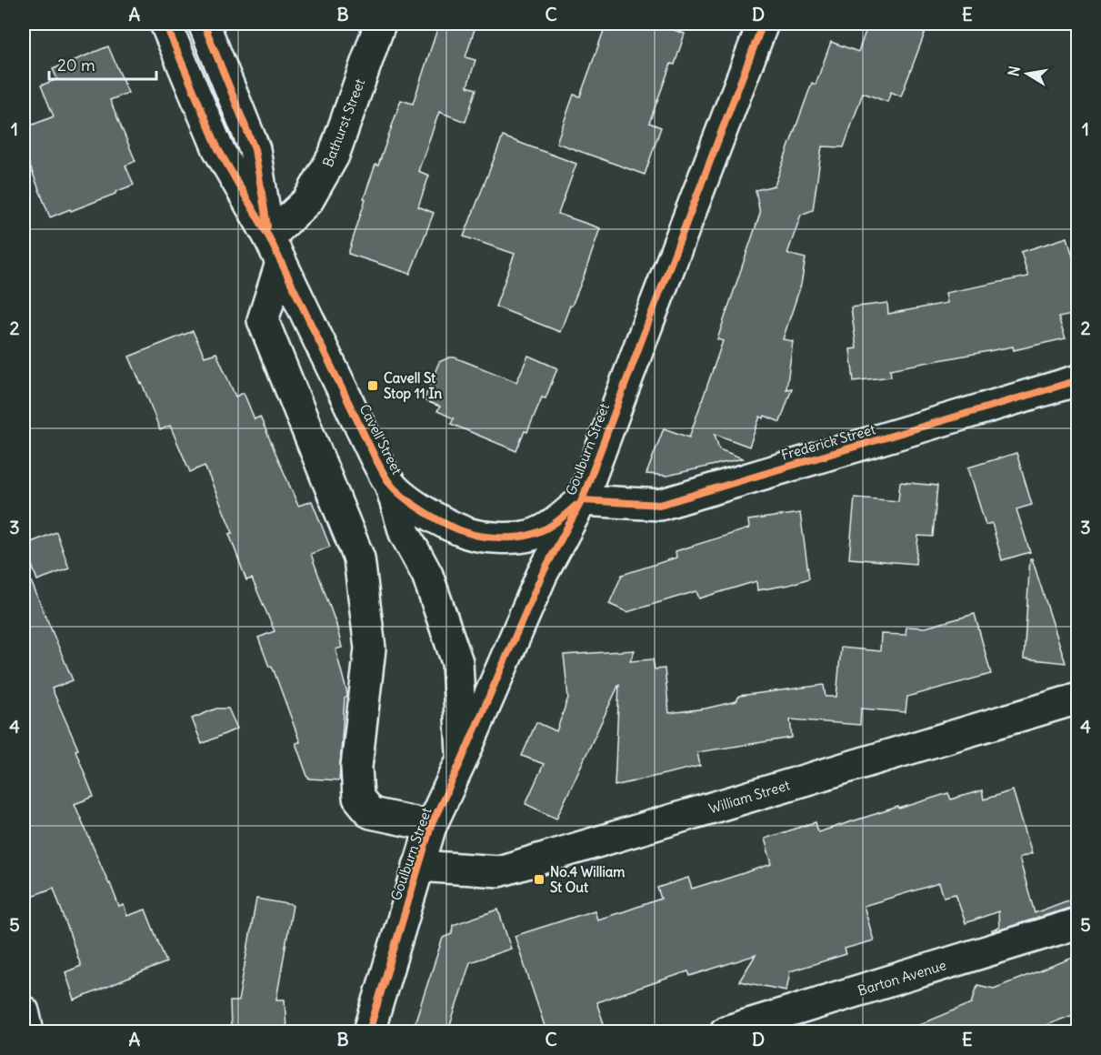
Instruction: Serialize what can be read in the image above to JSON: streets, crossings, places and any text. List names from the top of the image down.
{
  "streets": {
    "street": [
      "Bathurst Street",
      "Cavell Street",
      "Frederick Street",
      "Goulburn Street",
      "William Street",
      "Barton Avenue"
    ]
  },
  "crossings": [
    ["Bathurst Street", "Cavell Street"],
    ["Cavell Street", "Frederick Street"],
    ["Cavell Street", "Goulburn Street"],
    ["Frederick Street", "Goulburn Street"],
    ["Goulburn Street", "William Street"]
  ],
  "places": {
    "transit": ["Cavell St Stop 11 In", "No.4 William St Out"]
  },
  "scale_bar": "20 m",
  "north": "left",
  "grid": {
    "columns": [
      "A",
      "B",
      "C",
      "D",
      "E"
    ],
    "rows": [
      "1",
      "2",
      "3",
      "4",
      "5"
    ]
  }
}
